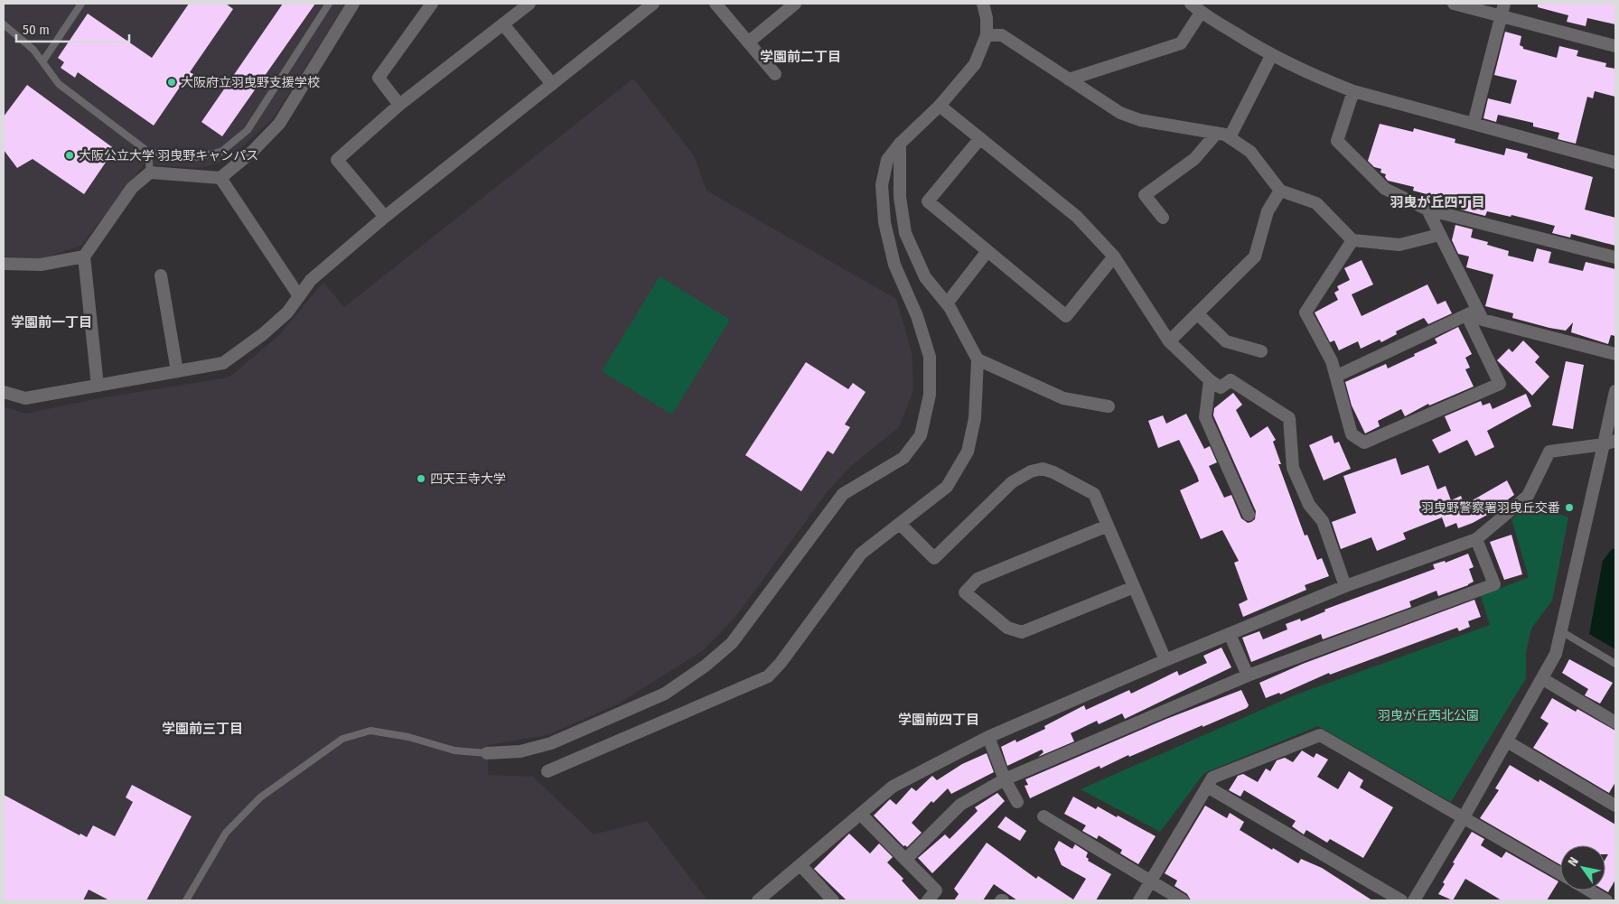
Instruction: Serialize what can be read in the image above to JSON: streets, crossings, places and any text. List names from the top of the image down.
{
  "districts": [
    "学園前二丁目",
    "羽曳が丘四丁目",
    "学園前一丁目",
    "学園前四丁目",
    "学園前三丁目"
  ],
  "parks": ["羽曳が丘西北公園"],
  "places": [
    "大阪府立羽曳野支援学校",
    "大阪公立大学 羽曳野キャンパス",
    "四天王寺大学",
    "羽曳野警察署羽曳丘交番"
  ],
  "scale_bar": "50 m",
  "north": "top left"
}
